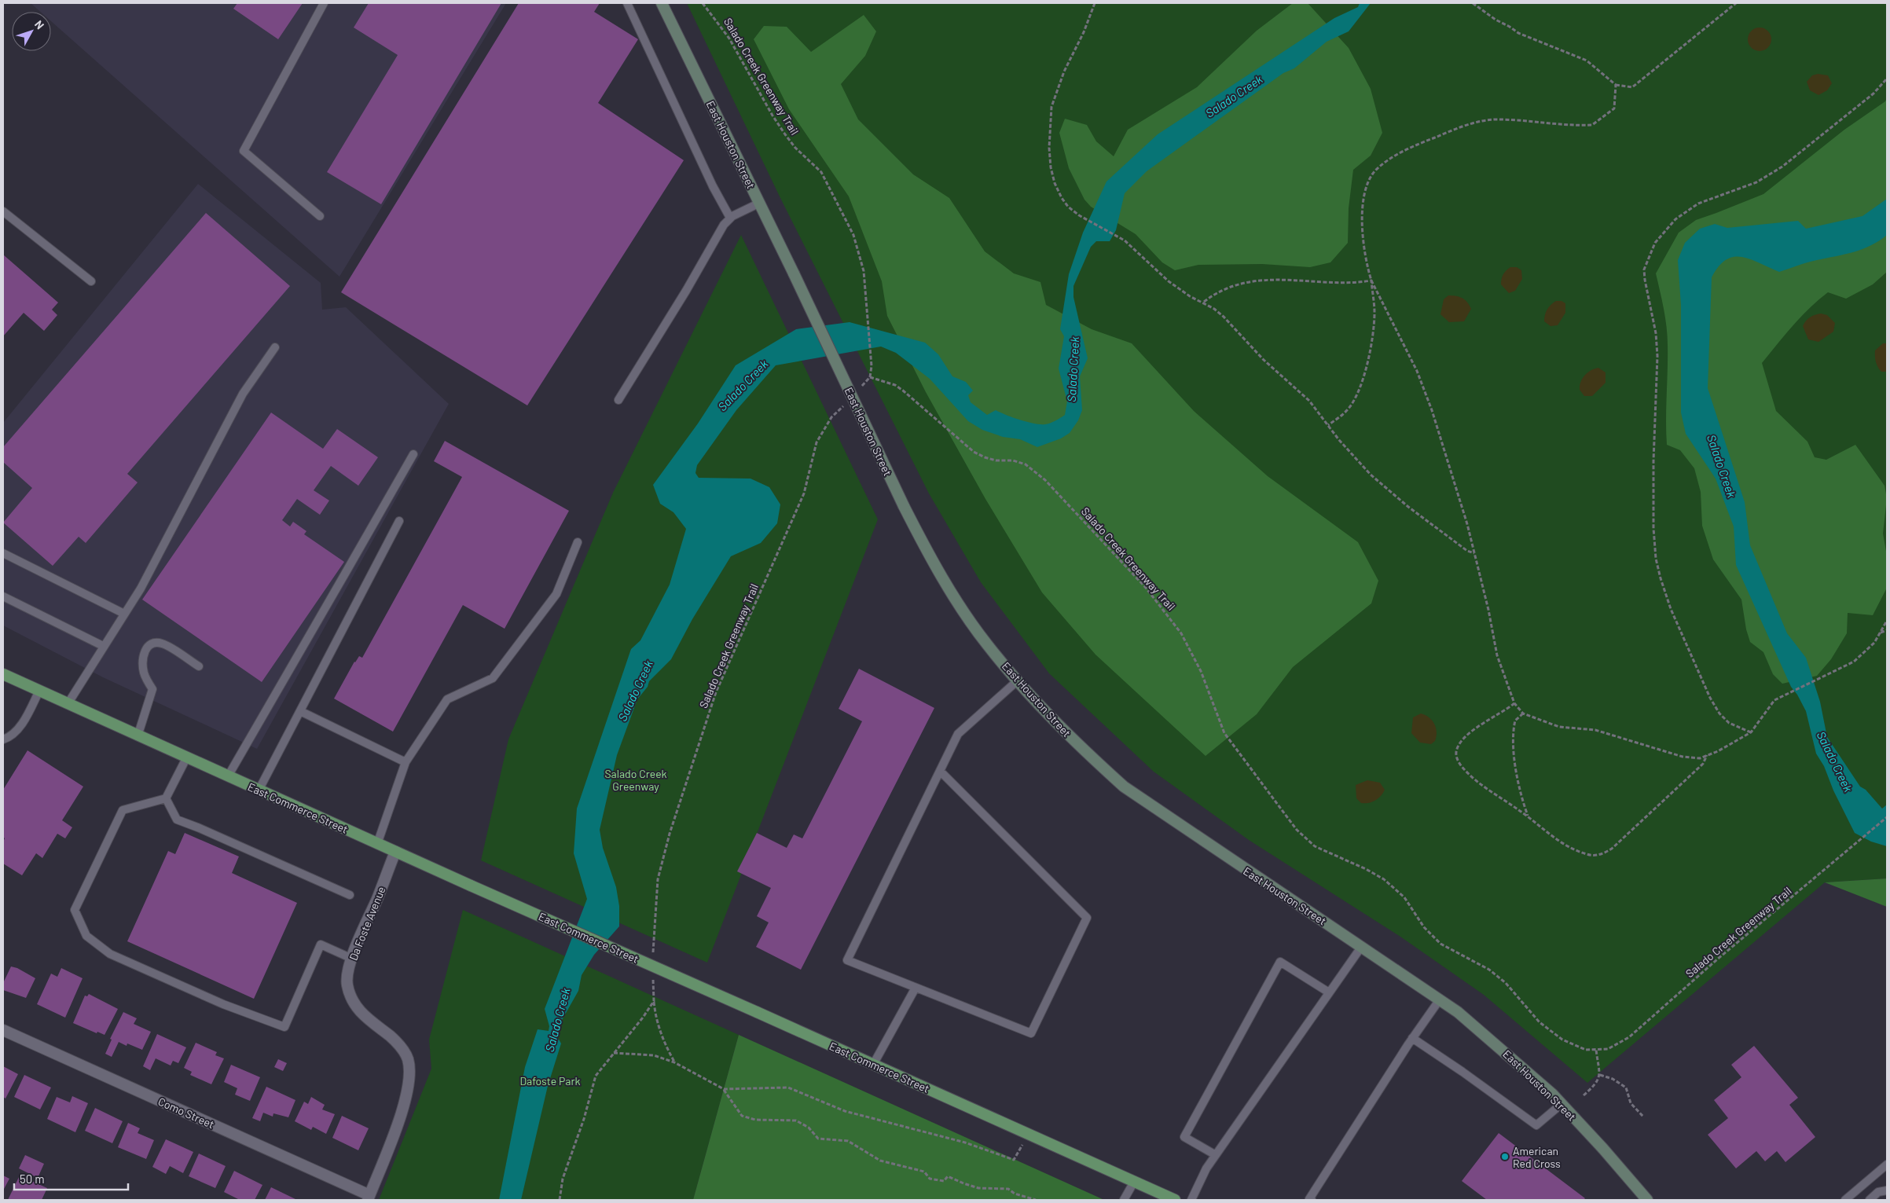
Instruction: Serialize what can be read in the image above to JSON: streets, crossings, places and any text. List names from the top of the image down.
{
  "streets": {
    "main road": ["East Houston Street", "East Commerce Street"],
    "street": ["Da Foste Avenue", "Como Street"],
    "path": ["Salado Creek Greenway Trail"]
  },
  "crossings": [
    ["East Commerce Street", "Da Foste Avenue"],
    ["Da Foste Avenue", "Como Street"]
  ],
  "water": ["Salado Creek"],
  "parks": ["Salado Creek Greenway", "Dafoste Park"],
  "places": ["American Red Cross"],
  "scale_bar": "50 m",
  "north": "top right"
}
